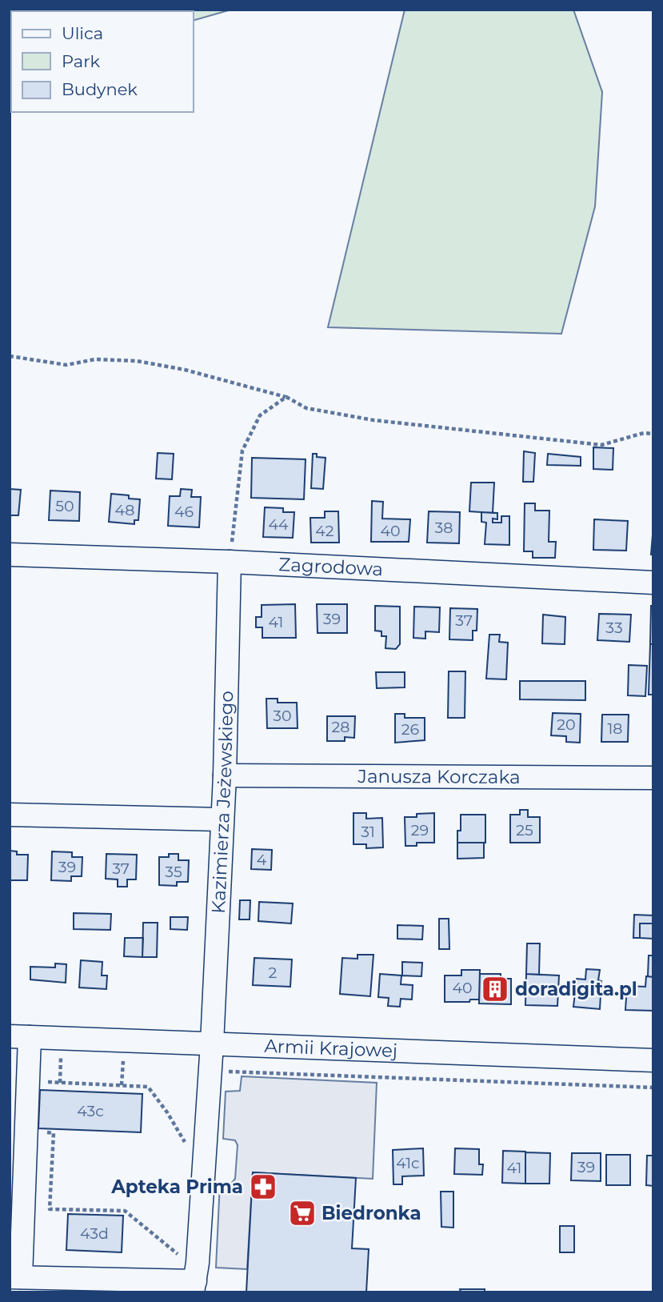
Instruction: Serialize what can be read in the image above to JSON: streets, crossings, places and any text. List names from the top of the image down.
{
  "streets": {
    "street": [
      "Zagrodowa",
      "Janusza Korczaka",
      "Kazimierza Jeżewskiego",
      "Armii Krajowej"
    ]
  },
  "crossings": [
    ["Zagrodowa", "Kazimierza Jeżewskiego"],
    ["Janusza Korczaka", "Kazimierza Jeżewskiego"],
    ["Kazimierza Jeżewskiego", "Armii Krajowej"]
  ],
  "places": {
    "building": ["doradigita.pl"],
    "pharmacy": ["Apteka Prima"],
    "supermarket": ["Biedronka"]
  },
  "house_numbers": [
    "50",
    "48",
    "46",
    "44",
    "38",
    "42",
    "40",
    "39",
    "37",
    "41",
    "33",
    "30",
    "20",
    "28",
    "18",
    "26",
    "29",
    "25",
    "31",
    "4",
    "39",
    "37",
    "35",
    "2",
    "40",
    "43c",
    "41c",
    "39",
    "41",
    "43d"
  ],
  "legend": ["Ulica", "Park", "Budynek"]
}
